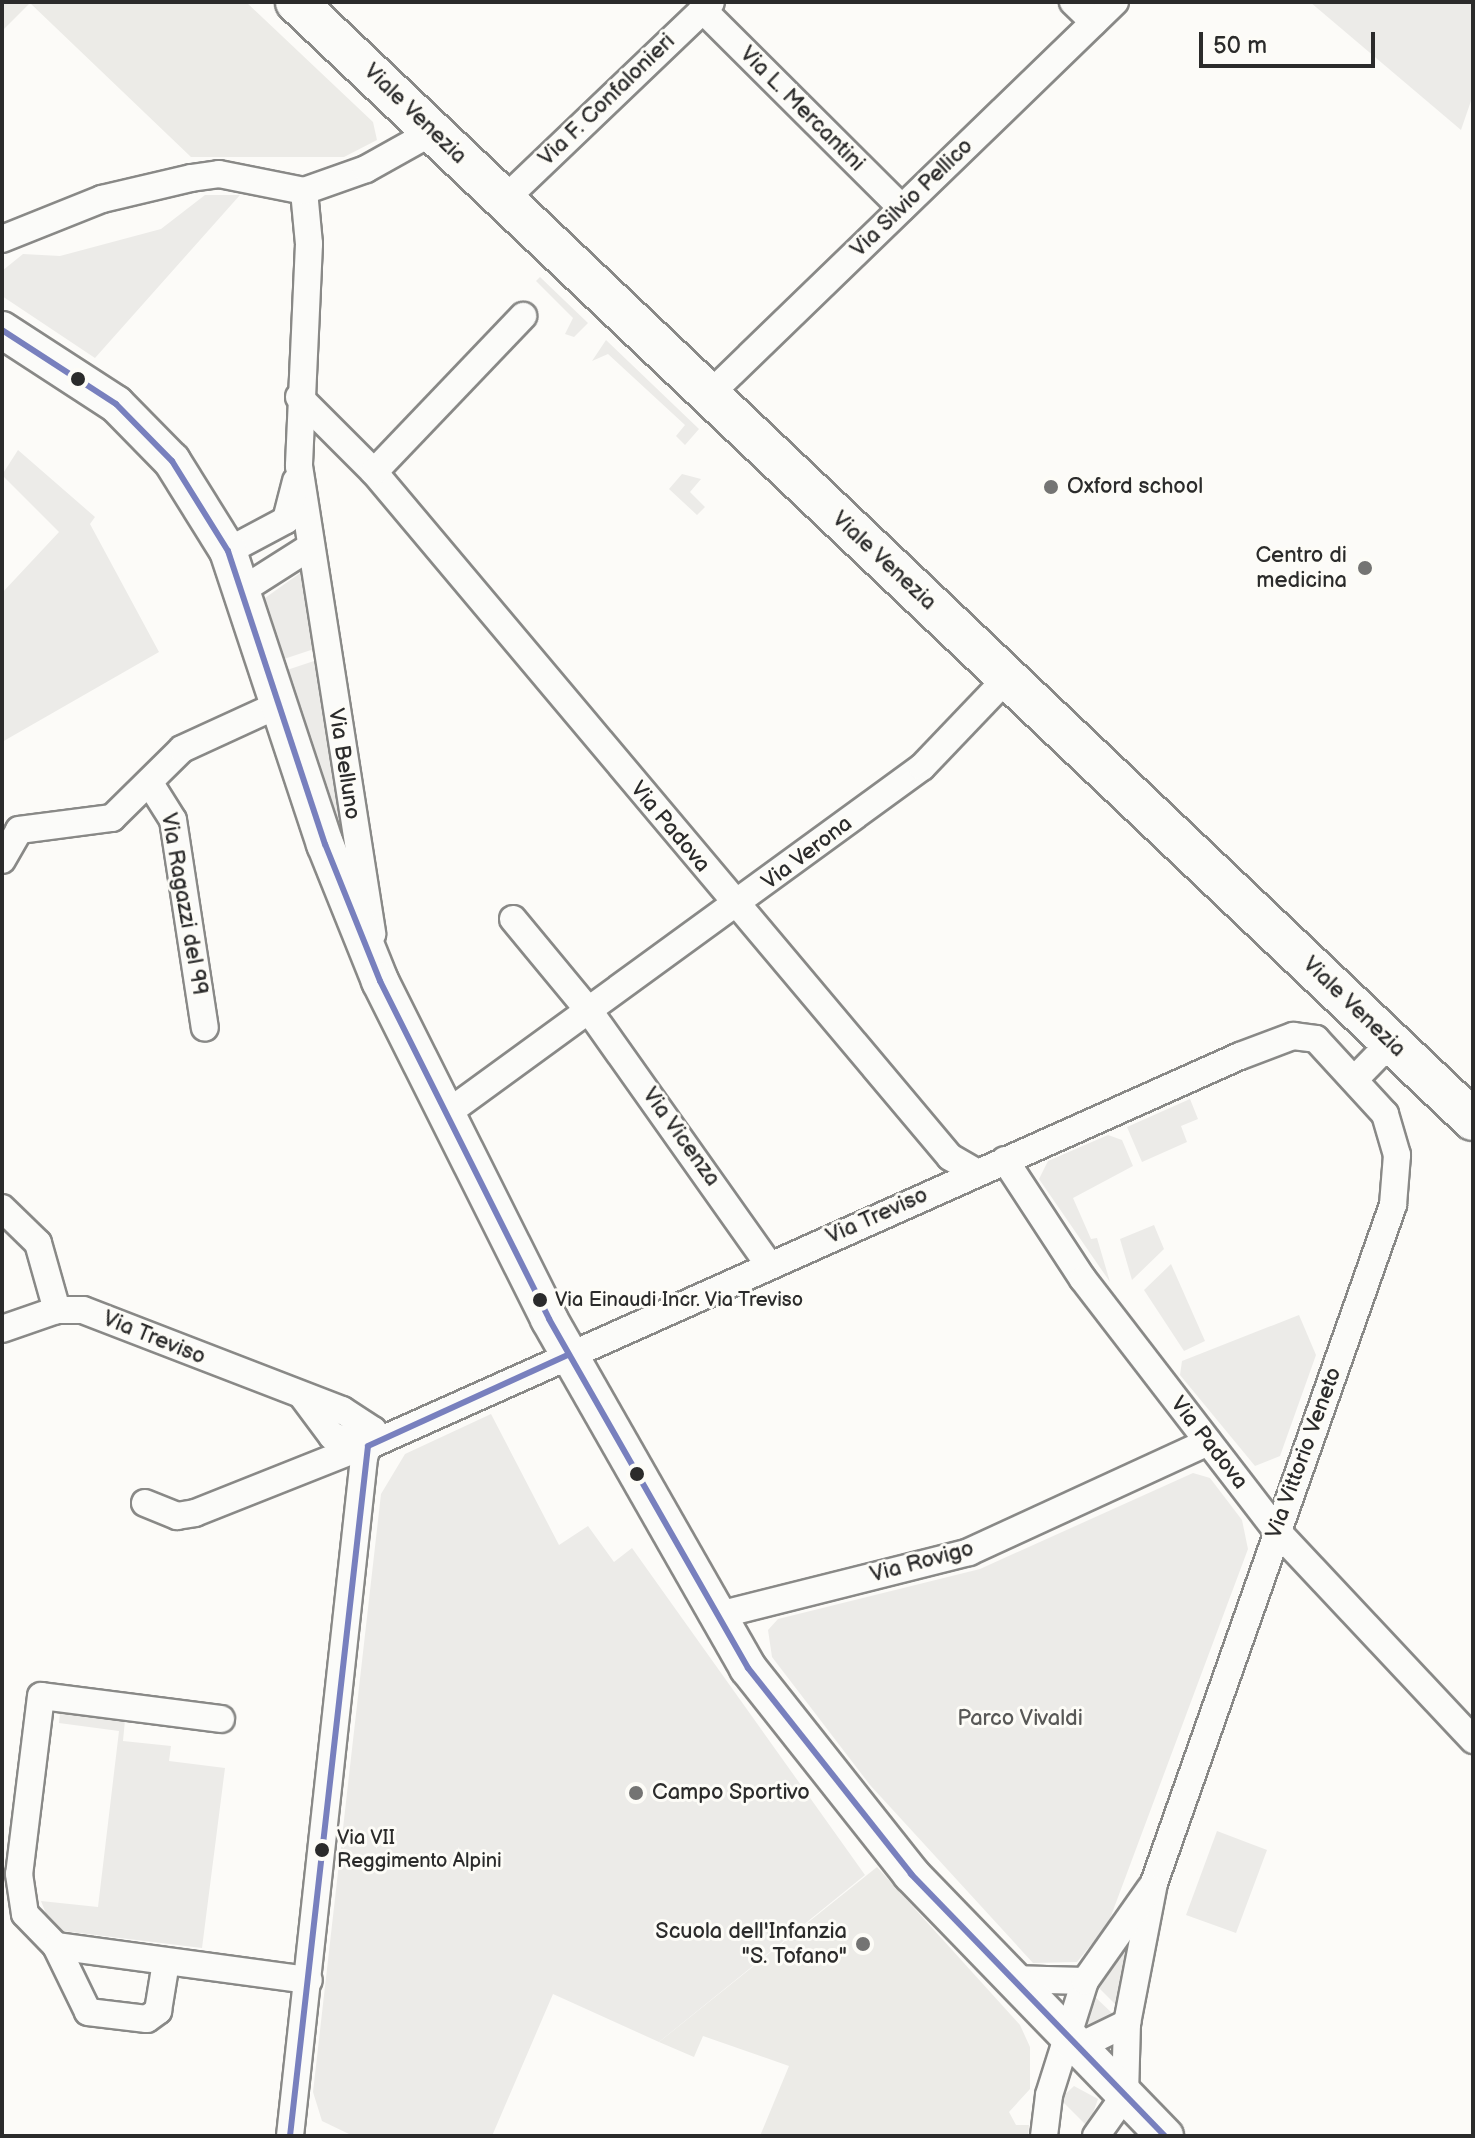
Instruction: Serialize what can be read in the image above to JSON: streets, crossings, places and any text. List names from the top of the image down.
{
  "streets": {
    "main road": ["Viale Venezia"],
    "street": [
      "Via F. Confalonieri",
      "Via L. Mercantini",
      "Via Silvio Pellico",
      "Via Belluno",
      "Via Padova",
      "Via Verona",
      "Via Ragazzi del 99",
      "Via Vicenza",
      "Via Treviso",
      "Via Vittorio Veneto",
      "Via Rovigo"
    ]
  },
  "crossings": [
    ["Via F. Confalonieri", "Via L. Mercantini"],
    ["Via F. Confalonieri", "Viale Venezia"],
    ["Via L. Mercantini", "Via Silvio Pellico"],
    ["Viale Venezia", "Via Silvio Pellico"],
    ["Viale Venezia", "Via Verona"],
    ["Via Belluno", "Via Padova"],
    ["Via Padova", "Via Verona"],
    ["Via Padova", "Via Treviso"],
    ["Via Padova", "Via Vittorio Veneto"],
    ["Via Padova", "Via Rovigo"],
    ["Via Verona", "Via Vicenza"],
    ["Via Vicenza", "Via Treviso"],
    ["Via Treviso", "Via Vittorio Veneto"]
  ],
  "parks": ["Parco Vivaldi"],
  "places": [
    "Oxford school",
    "Centro di medicina",
    "Via Einaudi Incr. Via Treviso",
    "Campo Sportivo",
    "Via VII Reggimento Alpini",
    "Scuola dell'Infanzia \"S. Tofano\""
  ],
  "scale_bar": "50 m"
}
